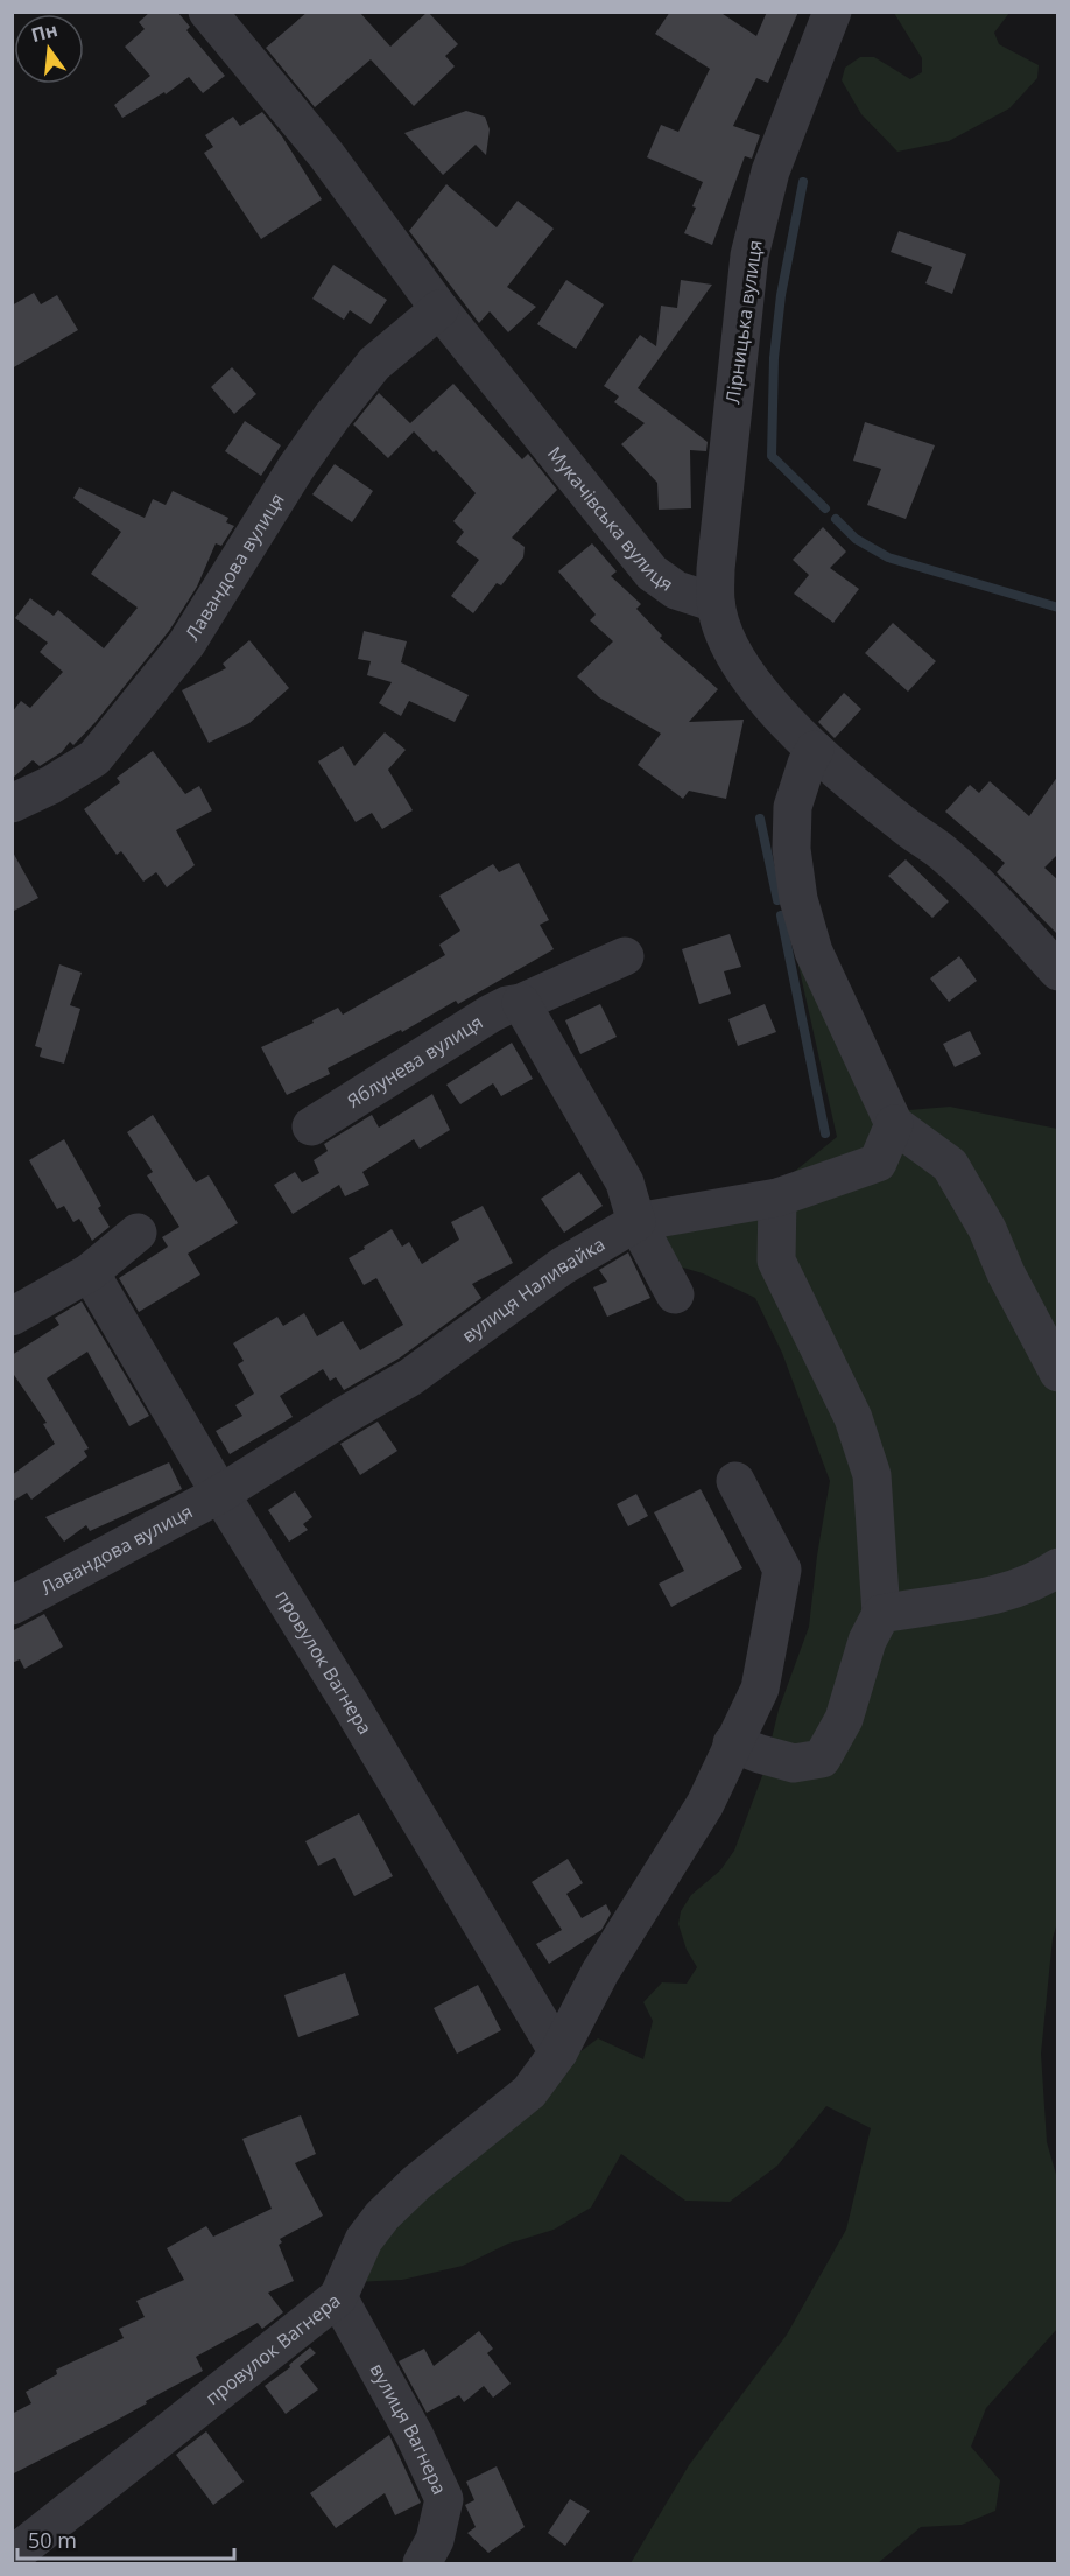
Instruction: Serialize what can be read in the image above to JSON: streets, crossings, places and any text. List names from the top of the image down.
{
  "streets": {
    "street": [
      "Лірницька вулиця",
      "Мукачівська вулиця",
      "Лавандова вулиця",
      "Яблунева вулиця",
      "вулиця Наливайка",
      "провулок Вагнера",
      "вулиця Вагнера"
    ]
  },
  "crossings": [
    ["Лірницька вулиця", "Мукачівська вулиця"],
    ["Мукачівська вулиця", "Лавандова вулиця"],
    ["Лавандова вулиця", "вулиця Наливайка"],
    ["Лавандова вулиця", "провулок Вагнера"],
    ["вулиця Наливайка", "провулок Вагнера"],
    ["провулок Вагнера", "вулиця Вагнера"]
  ],
  "scale_bar": "50 m",
  "north": "top"
}
